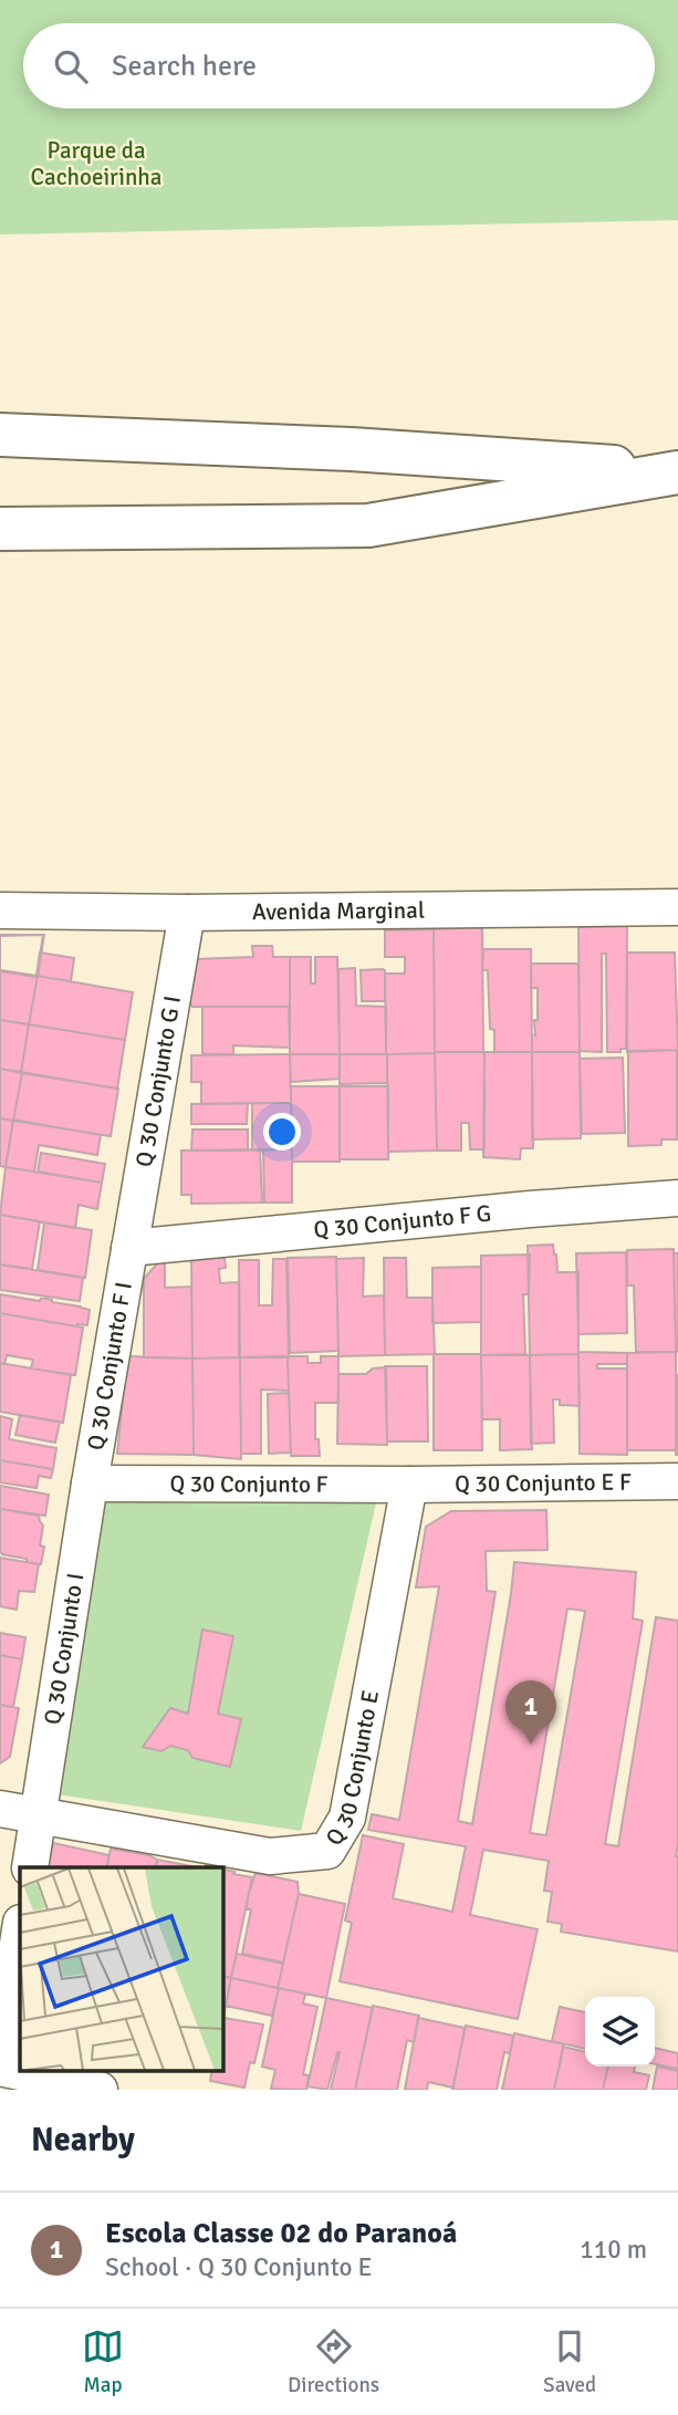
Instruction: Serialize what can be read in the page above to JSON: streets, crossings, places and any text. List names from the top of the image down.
{
  "streets": {
    "street": [
      "Avenida Marginal",
      "Q 30 Conjunto G I",
      "Q 30 Conjunto F G",
      "Q 30 Conjunto F I",
      "Q 30 Conjunto F",
      "Q 30 Conjunto E F",
      "Q 30 Conjunto I",
      "Q 30 Conjunto E"
    ]
  },
  "crossings": [
    ["Avenida Marginal", "Q 30 Conjunto G I"],
    ["Q 30 Conjunto G I", "Q 30 Conjunto F G"],
    ["Q 30 Conjunto G I", "Q 30 Conjunto F I"],
    ["Q 30 Conjunto F G", "Q 30 Conjunto F I"],
    ["Q 30 Conjunto F I", "Q 30 Conjunto F"],
    ["Q 30 Conjunto F I", "Q 30 Conjunto I"],
    ["Q 30 Conjunto F", "Q 30 Conjunto E F"],
    ["Q 30 Conjunto F", "Q 30 Conjunto I"],
    ["Q 30 Conjunto F", "Q 30 Conjunto E"],
    ["Q 30 Conjunto E F", "Q 30 Conjunto E"],
    ["Q 30 Conjunto I", "Q 30 Conjunto E"]
  ],
  "parks": ["Parque da Cachoeirinha"],
  "page": {
    "search": "Search here",
    "pins": "1",
    "heading": "Nearby",
    "list": [
      {
        "mark": "1",
        "name": "Escola Classe 02 do Paranoá",
        "note": "School · Q 30 Conjunto E",
        "value": "110 m"
      }
    ],
    "nav": ["Map", "Directions", "Saved"]
  }
}
